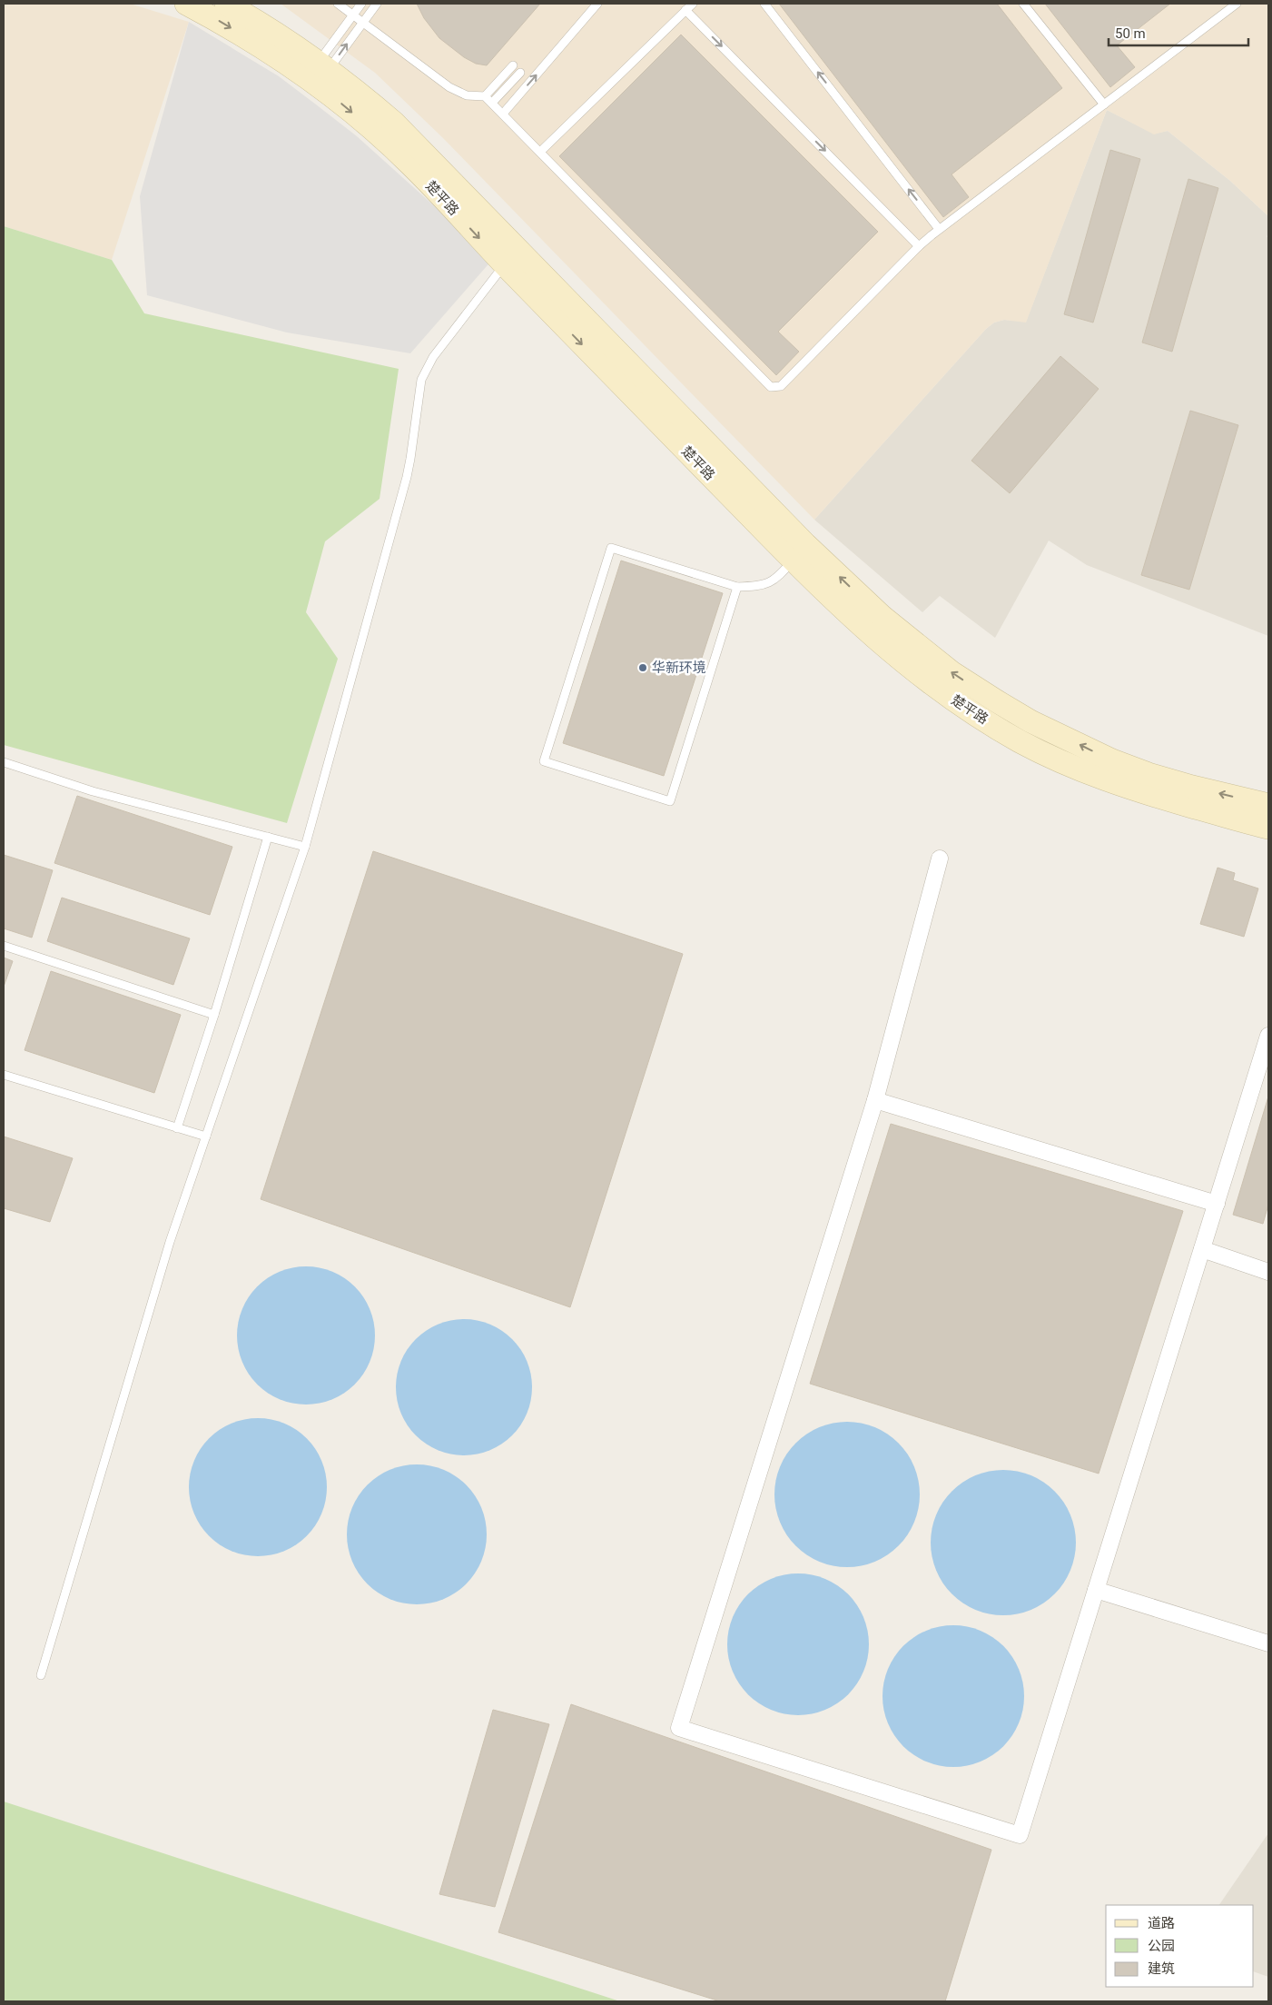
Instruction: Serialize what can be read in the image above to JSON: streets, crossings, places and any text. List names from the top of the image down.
{
  "streets": {
    "main road": ["楚平路"]
  },
  "places": ["华新环境"],
  "legend": ["道路", "公园", "建筑"],
  "scale_bar": "50 m"
}
